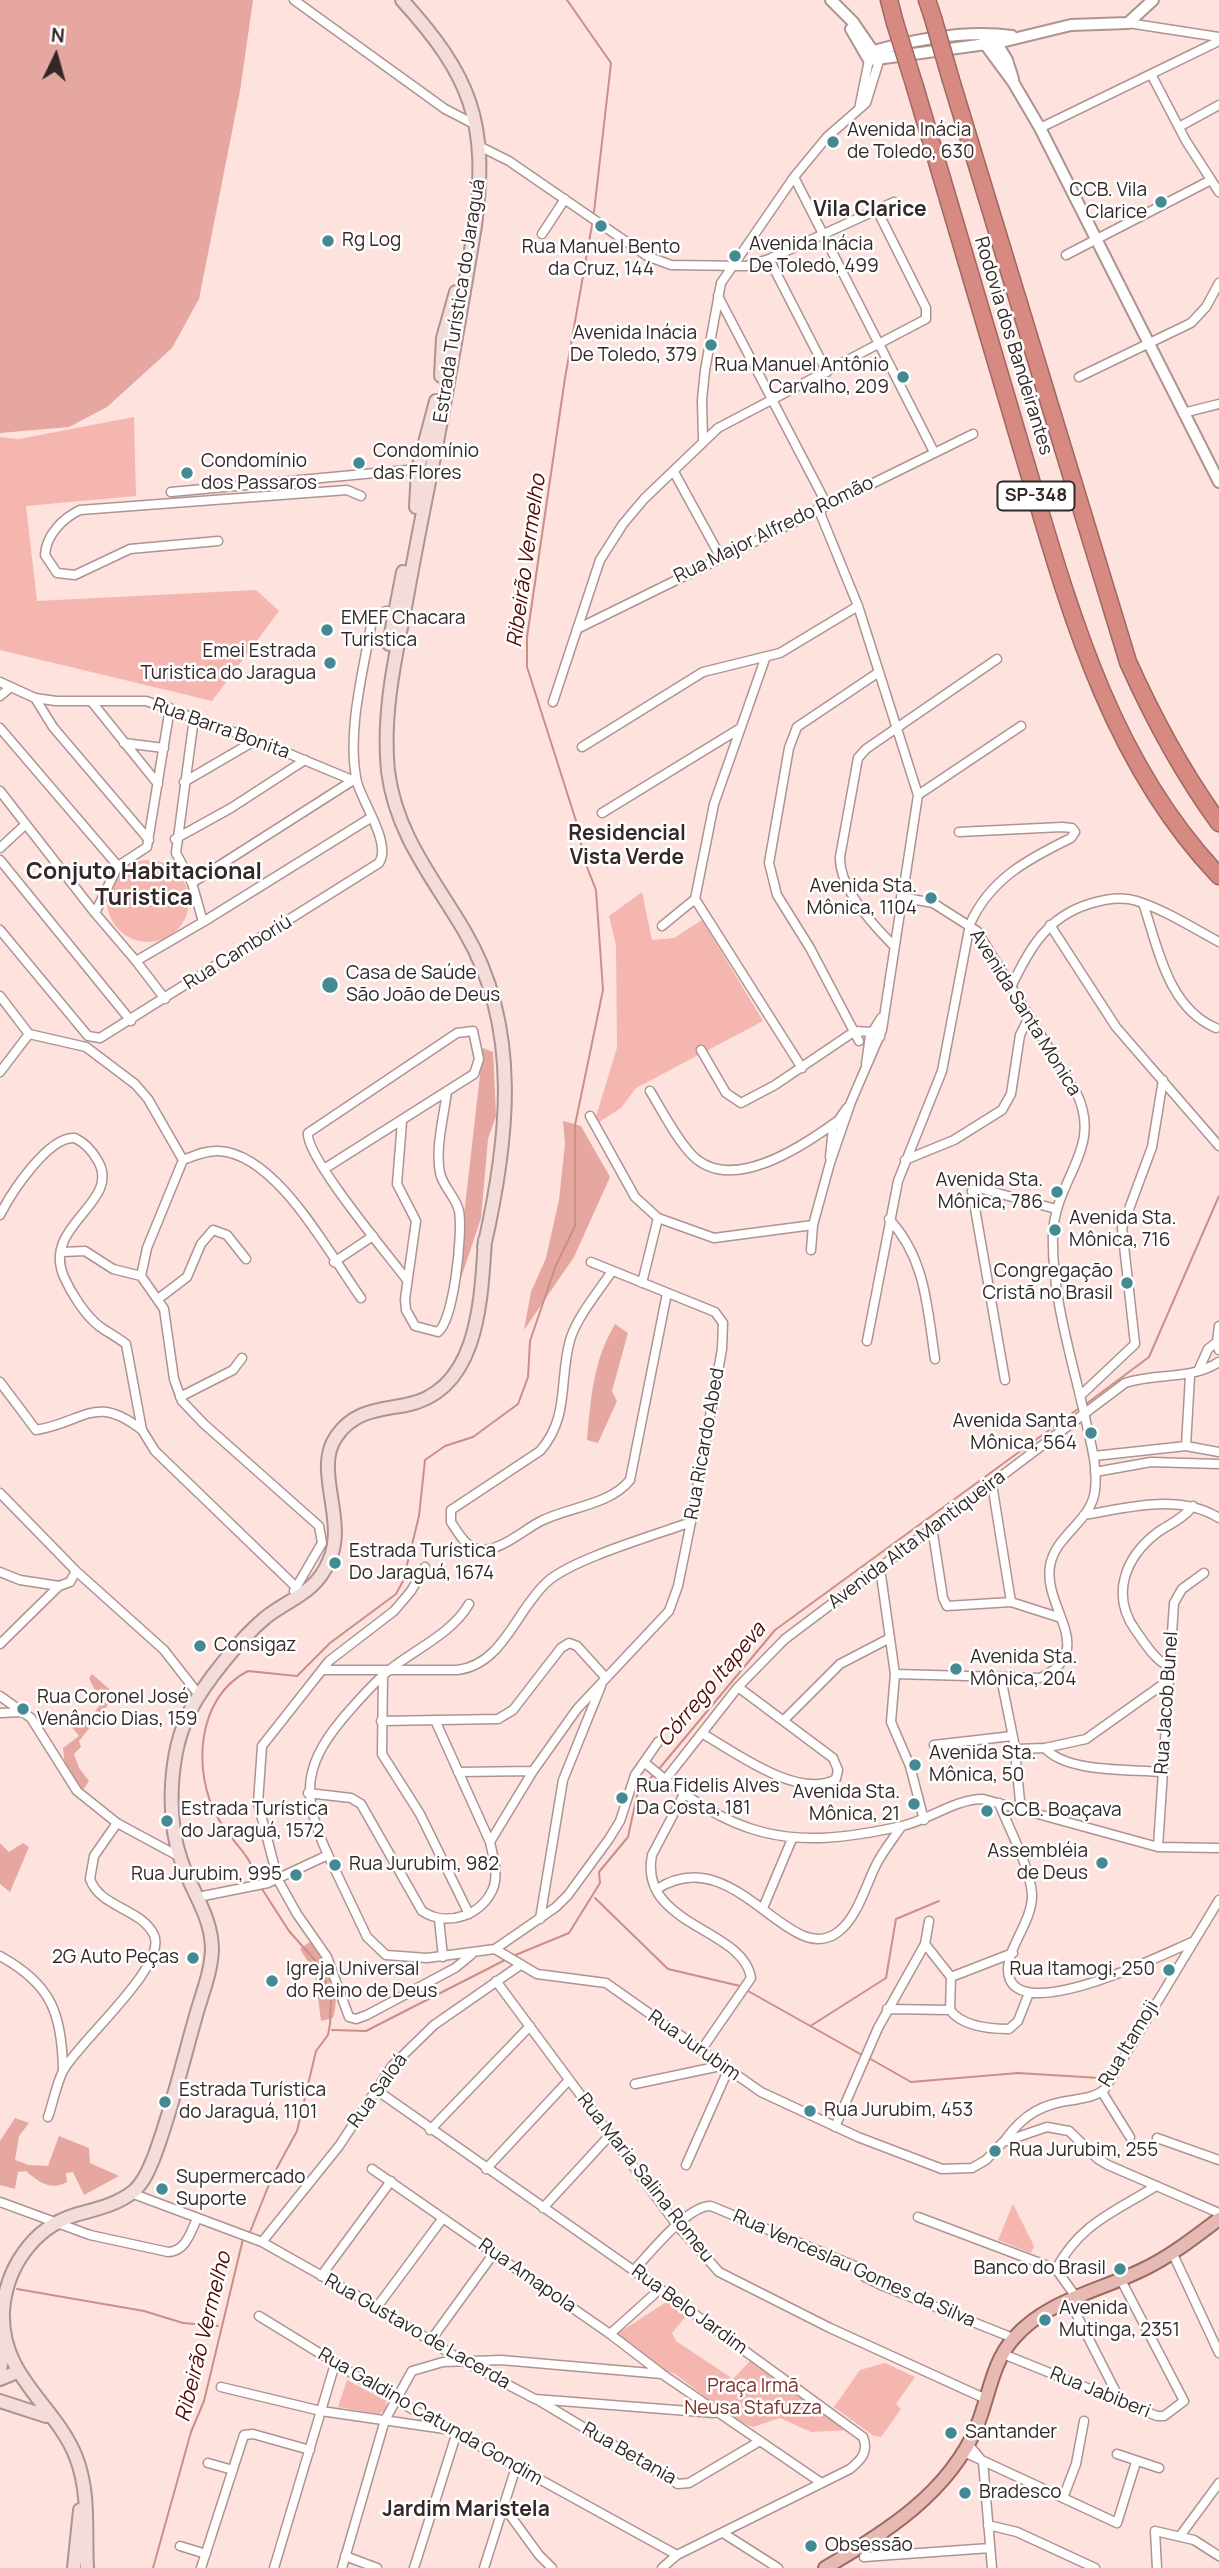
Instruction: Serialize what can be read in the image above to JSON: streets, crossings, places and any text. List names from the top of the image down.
{
  "streets": {
    "highway": ["Rodovia dos Bandeirantes", "SP-348"],
    "main road": ["Estrada Turística do Jaraguá"],
    "street": [
      "Rua Major Alfredo Romão",
      "Rua Barra Bonita",
      "Rua Camboriú",
      "Avenida Santa Monica",
      "Rua Ricardo Abed",
      "Avenida Alta Mantiqueira",
      "Rua Jacob Bunel",
      "Rua Itamoji",
      "Rua Jurubim",
      "Rua Saloá",
      "Rua Maria Salina Romeu",
      "Rua Venceslau Gomes da Silva",
      "Rua Amapola",
      "Rua Belo Jardim",
      "Rua Gustavo de Lacerda",
      "Rua Jabiberi",
      "Rua Galdino Catunda Gondim",
      "Rua Betania"
    ]
  },
  "crossings": [
    ["Estrada Turística do Jaraguá", "Rua Gustavo de Lacerda"],
    ["Avenida Santa Monica", "Avenida Alta Mantiqueira"],
    ["Rua Itamoji", "Rua Jurubim"],
    ["Rua Jurubim", "Rua Saloá"],
    ["Rua Saloá", "Rua Maria Salina Romeu"],
    ["Rua Saloá", "Rua Belo Jardim"],
    ["Rua Saloá", "Rua Gustavo de Lacerda"],
    ["Rua Maria Salina Romeu", "Rua Venceslau Gomes da Silva"],
    ["Rua Venceslau Gomes da Silva", "Rua Belo Jardim"],
    ["Rua Amapola", "Rua Belo Jardim"],
    ["Rua Amapola", "Rua Gustavo de Lacerda"],
    ["Rua Amapola", "Rua Betania"],
    ["Rua Belo Jardim", "Rua Galdino Catunda Gondim"],
    ["Rua Gustavo de Lacerda", "Rua Betania"]
  ],
  "districts": [
    "Vila Clarice",
    "Residencial Vista Verde",
    "Conjuto Habitacional Turistica",
    "Jardim Maristela"
  ],
  "water": ["Ribeirão Vermelho", "Córrego Itapeva"],
  "parks": ["Praça Irmã Neusa Stafuzza"],
  "places": [
    "Avenida Inácia de Toledo, 630",
    "CCB. Vila Clarice",
    "Rua Manuel Bento da Cruz, 144",
    "Rg Log",
    "Avenida Inácia De Toledo, 499",
    "Avenida Inácia De Toledo, 379",
    "Rua Manuel Antônio Carvalho, 209",
    "Condomínio das Flores",
    "Condomínio dos Passaros",
    "EMEF Chacara Turistica",
    "Emei Estrada Turistica do Jaragua",
    "Avenida Sta. Mônica, 1104",
    "Casa de Saúde São João de Deus",
    "Avenida Sta. Mônica, 786",
    "Avenida Sta. Mônica, 716",
    "Congregação Cristã no Brasil",
    "Avenida Santa Mônica, 564",
    "Estrada Turística Do Jaraguá, 1674",
    "Consigaz",
    "Avenida Sta. Mônica, 204",
    "Rua Coronel José Venâncio Dias, 159",
    "Avenida Sta. Mônica, 50",
    "Rua Fidelis Alves Da Costa, 181",
    "Avenida Sta. Mônica, 21",
    "CCB. Boaçava",
    "Estrada Turística do Jaraguá, 1572",
    "Assembléia de Deus",
    "Rua Jurubim, 982",
    "Rua Jurubim, 995",
    "2G Auto Peças",
    "Rua Itamogi, 250",
    "Igreja Universal do Reino de Deus",
    "Estrada Turística do Jaraguá, 1101",
    "Rua Jurubim, 453",
    "Rua Jurubim, 255",
    "Supermercado Suporte",
    "Banco do Brasil",
    "Avenida Mutinga, 2351",
    "Santander",
    "Bradesco",
    "Obsessão"
  ],
  "north": "top"
}
